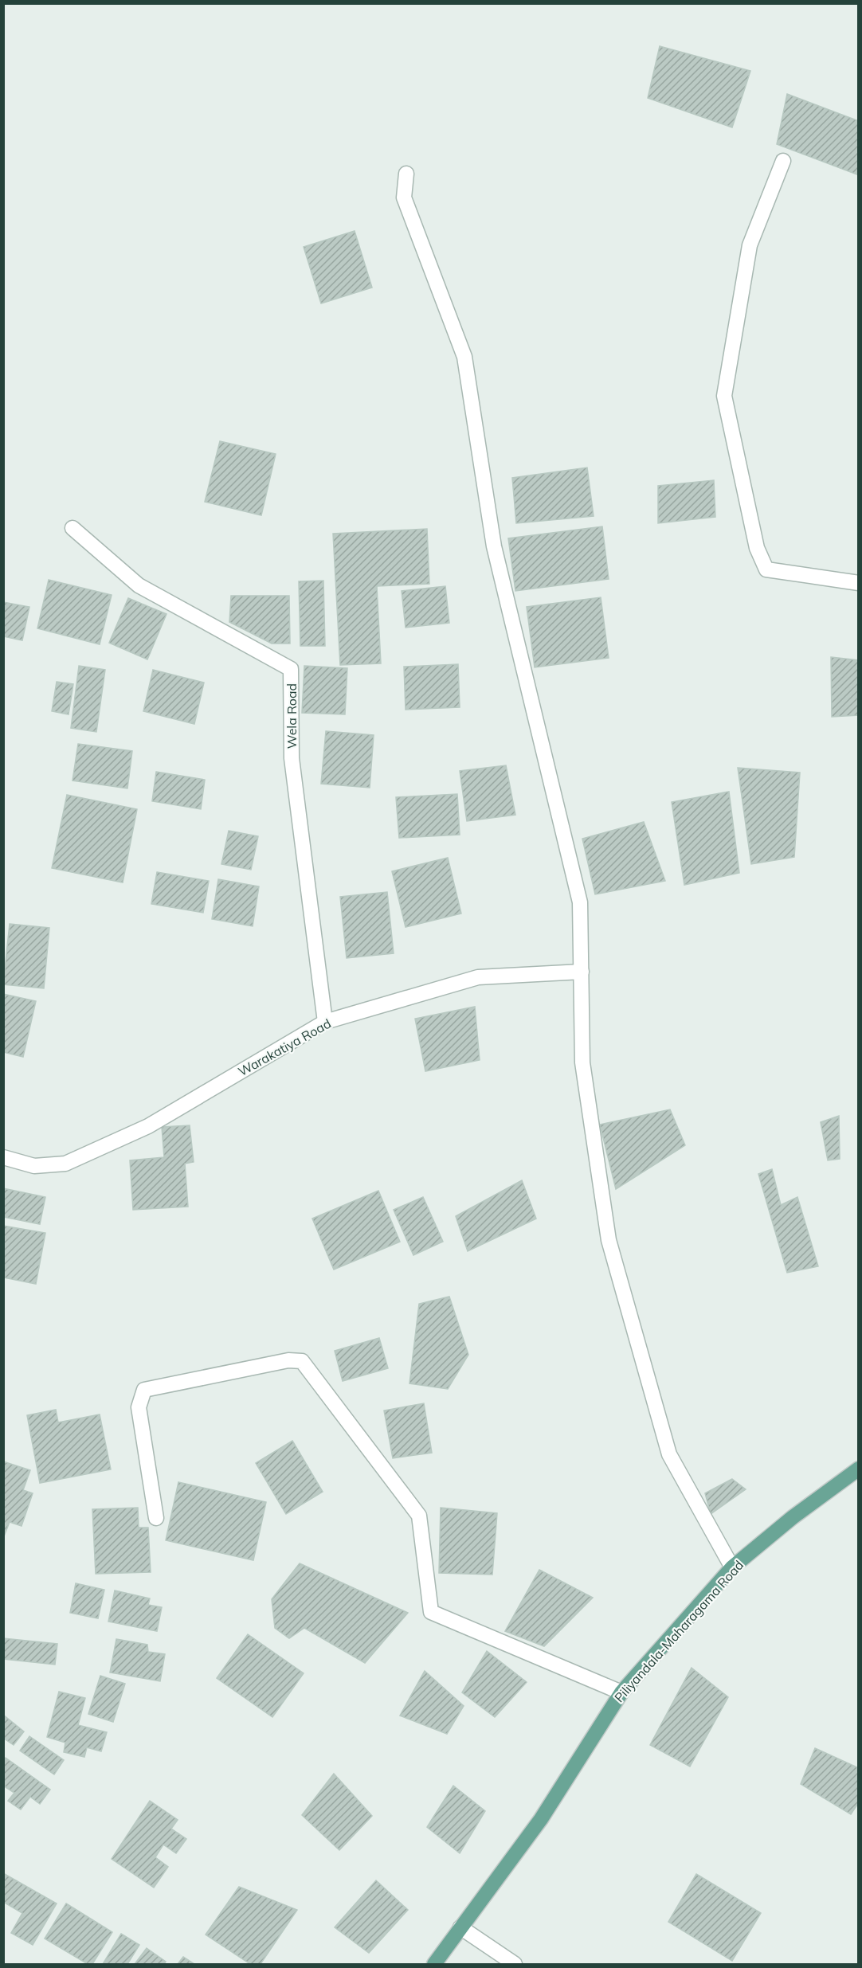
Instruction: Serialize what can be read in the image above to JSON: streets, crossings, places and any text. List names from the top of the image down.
{
  "streets": {
    "main road": ["Piliyandala-Maharagama Road"],
    "street": ["Wela Road", "Warakatiya Road"]
  },
  "crossings": [
    ["Wela Road", "Warakatiya Road"]
  ]
}
